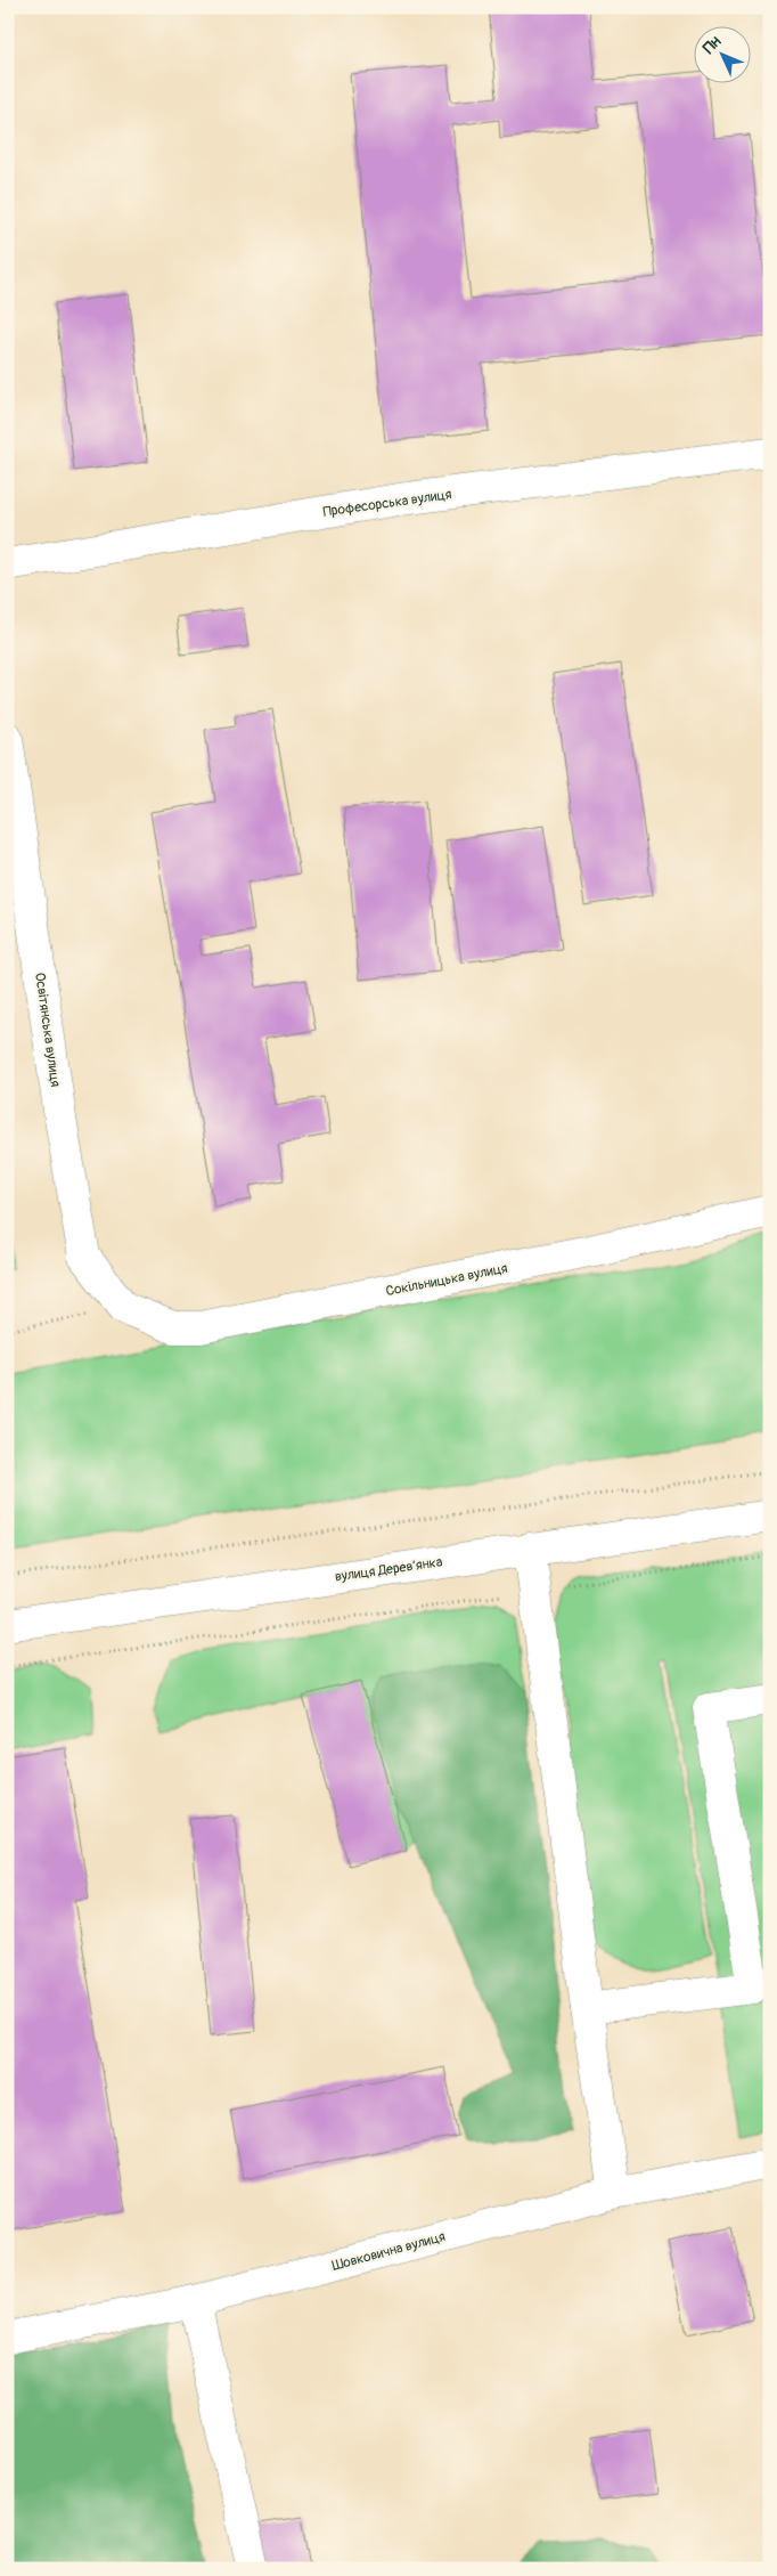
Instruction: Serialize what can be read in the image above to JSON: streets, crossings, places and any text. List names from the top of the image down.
{
  "streets": {
    "street": [
      "Професорська вулиця",
      "Освітянська вулиця",
      "Сокільницька вулиця",
      "вулиця Дерев’янка",
      "Шовковична вулиця"
    ]
  },
  "crossings": [
    ["Освітянська вулиця", "Сокільницька вулиця"]
  ],
  "north": "top left"
}
